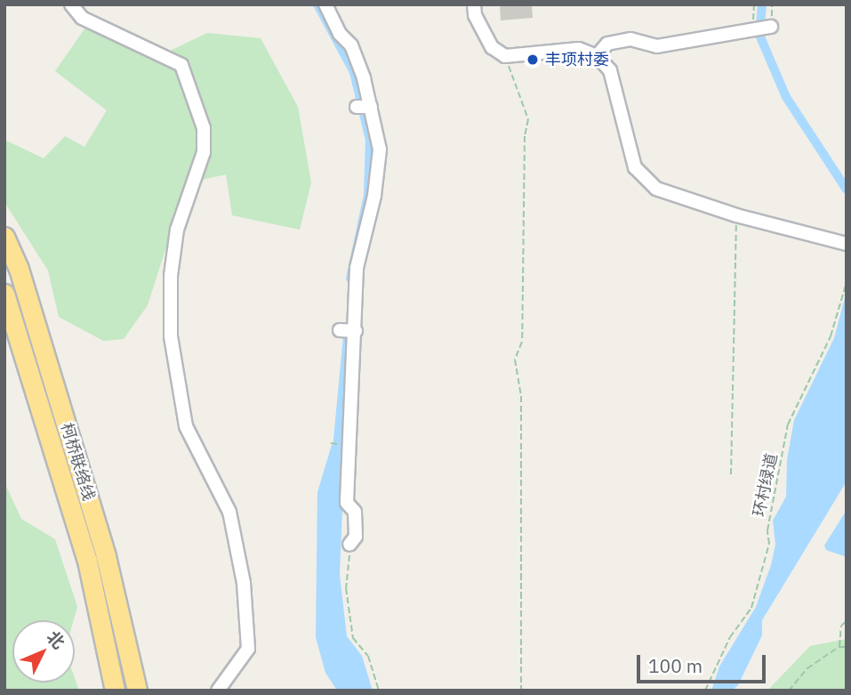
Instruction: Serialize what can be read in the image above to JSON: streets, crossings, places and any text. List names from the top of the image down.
{
  "streets": {
    "highway": ["柯桥联络线"],
    "path": ["环村绿道"]
  },
  "places": ["丰项村委"],
  "scale_bar": "100 m",
  "north": "top right"
}
